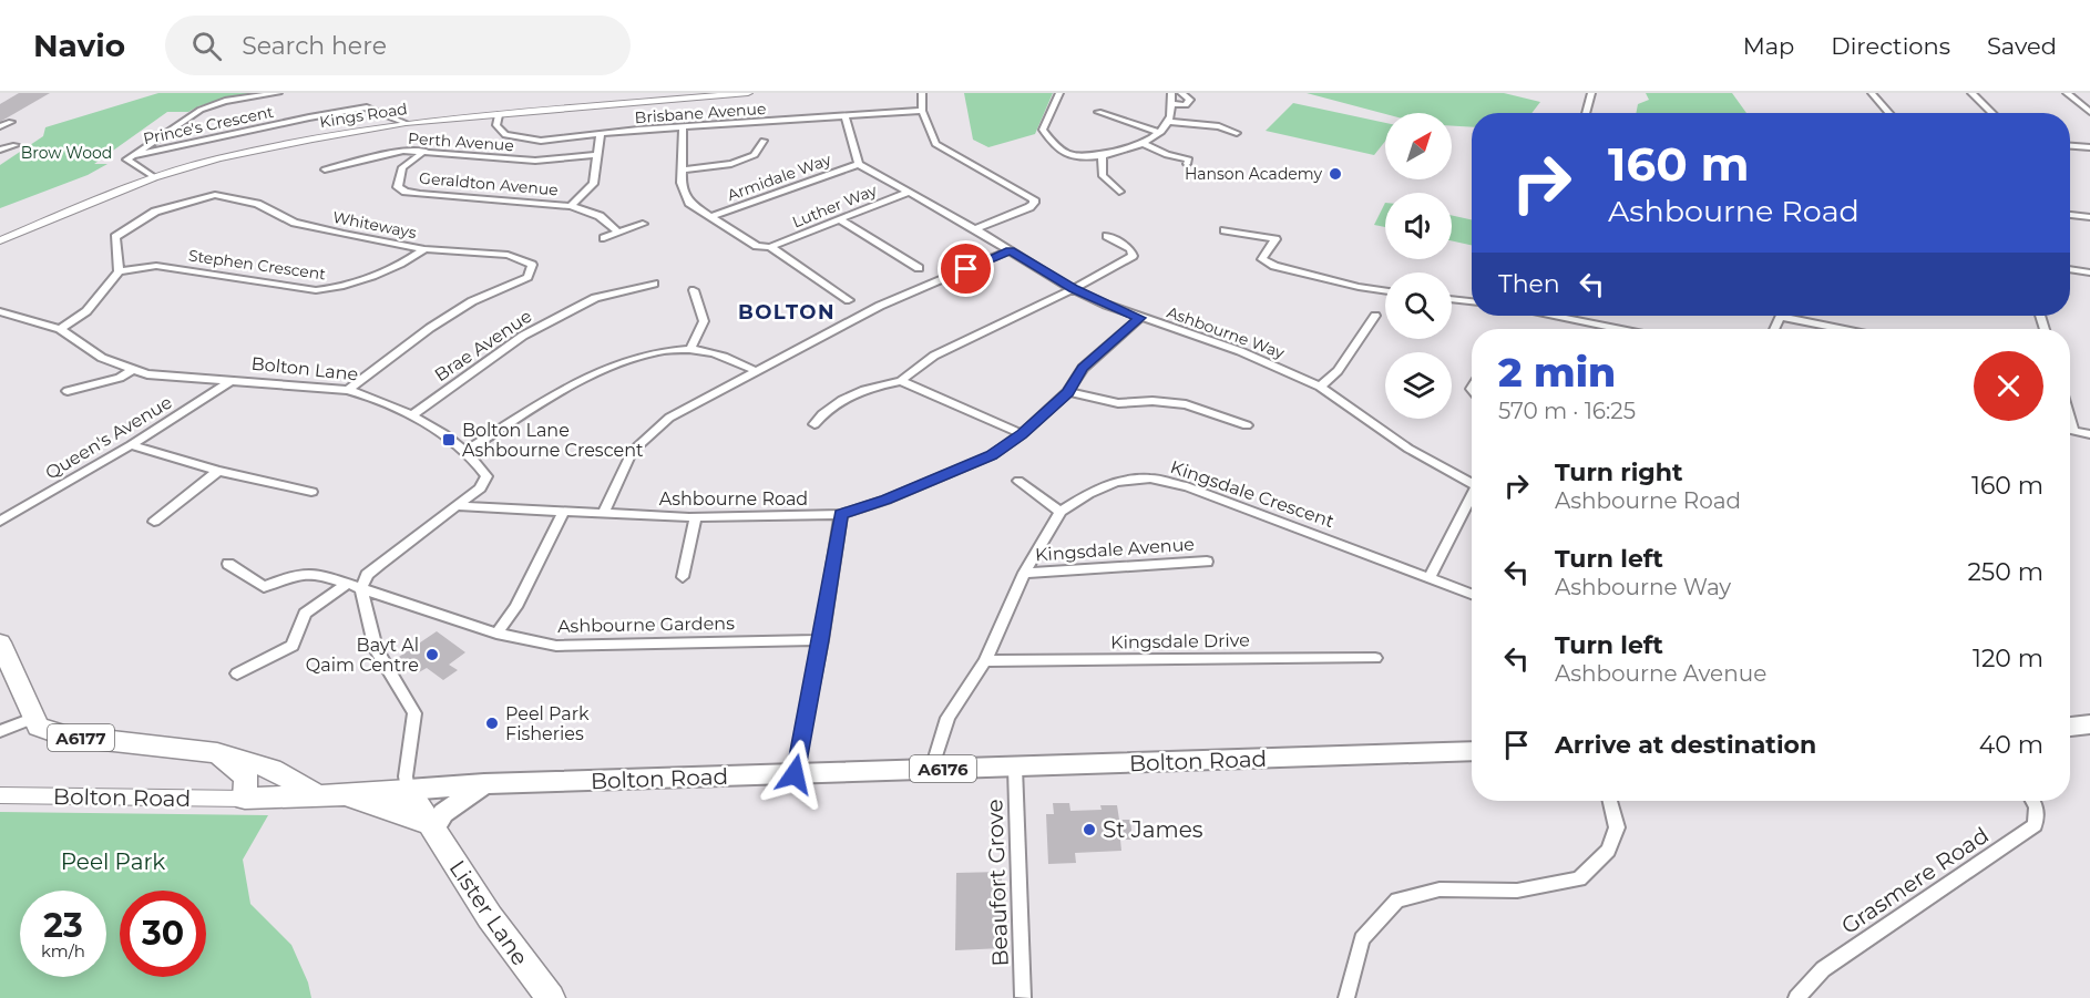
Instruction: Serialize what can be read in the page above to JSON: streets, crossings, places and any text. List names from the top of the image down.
{
  "streets": {
    "highway": ["A6177", "Bolton Road", "Lister Lane"],
    "main road": ["A6176"],
    "street": [
      "Brisbane Avenue",
      "Kings Road",
      "Prince's Crescent",
      "Perth Avenue",
      "Armidale Way",
      "Geraldton Avenue",
      "Luther Way",
      "Whiteways",
      "Stephen Crescent",
      "Ashbourne Way",
      "Brae Avenue",
      "Bolton Lane",
      "Queen's Avenue",
      "Kingsdale Crescent",
      "Ashbourne Road",
      "Kingsdale Avenue",
      "Ashbourne Gardens",
      "Kingsdale Drive",
      "Grasmere Road",
      "Beaufort Grove"
    ]
  },
  "crossings": [
    ["Brisbane Avenue", "Kings Road"],
    ["Kings Road", "Prince's Crescent"],
    ["Perth Avenue", "Geraldton Avenue"],
    ["Armidale Way", "Ashbourne Way"],
    ["Luther Way", "Ashbourne Way"],
    ["Whiteways", "Stephen Crescent"],
    ["Whiteways", "Bolton Lane"],
    ["Ashbourne Way", "Ashbourne Road"],
    ["Brae Avenue", "Bolton Lane"],
    ["Bolton Lane", "Queen's Avenue"],
    ["Bolton Lane", "Ashbourne Road"],
    ["Bolton Lane", "Ashbourne Gardens"],
    ["Kingsdale Crescent", "Kingsdale Avenue"],
    ["Kingsdale Crescent", "Kingsdale Drive"],
    ["Kingsdale Crescent", "Bolton Road"],
    ["A6177", "Bolton Road"],
    ["A6177", "Lister Lane"],
    ["Bolton Road", "Beaufort Grove"],
    ["Bolton Road", "Lister Lane"]
  ],
  "districts": ["BOLTON"],
  "parks": ["Brow Wood", "Peel Park"],
  "places": {
    "other": [
      "Hanson Academy",
      "Bayt Al Qaim Centre",
      "Peel Park Fisheries",
      "St James"
    ],
    "transit": ["Bolton Lane Ashbourne Crescent"]
  },
  "north": "top right",
  "page": {
    "header": "Navio",
    "search": "Search here",
    "nav": ["Map", "Directions", "Saved"],
    "turn": ["160 m", "Ashbourne Road"],
    "then": "Then",
    "heading": ["2 min", "570 m · 16:25"],
    "list": [
      {
        "name": "Turn right",
        "note": "Ashbourne Road",
        "value": "160 m"
      },
      {
        "name": "Turn left",
        "note": "Ashbourne Way",
        "value": "250 m"
      },
      {
        "name": "Turn left",
        "note": "Ashbourne Avenue",
        "value": "120 m"
      },
      {
        "name": "Arrive at destination",
        "value": "40 m"
      }
    ],
    "speed": "23 km/h",
    "limit": "30"
  }
}
